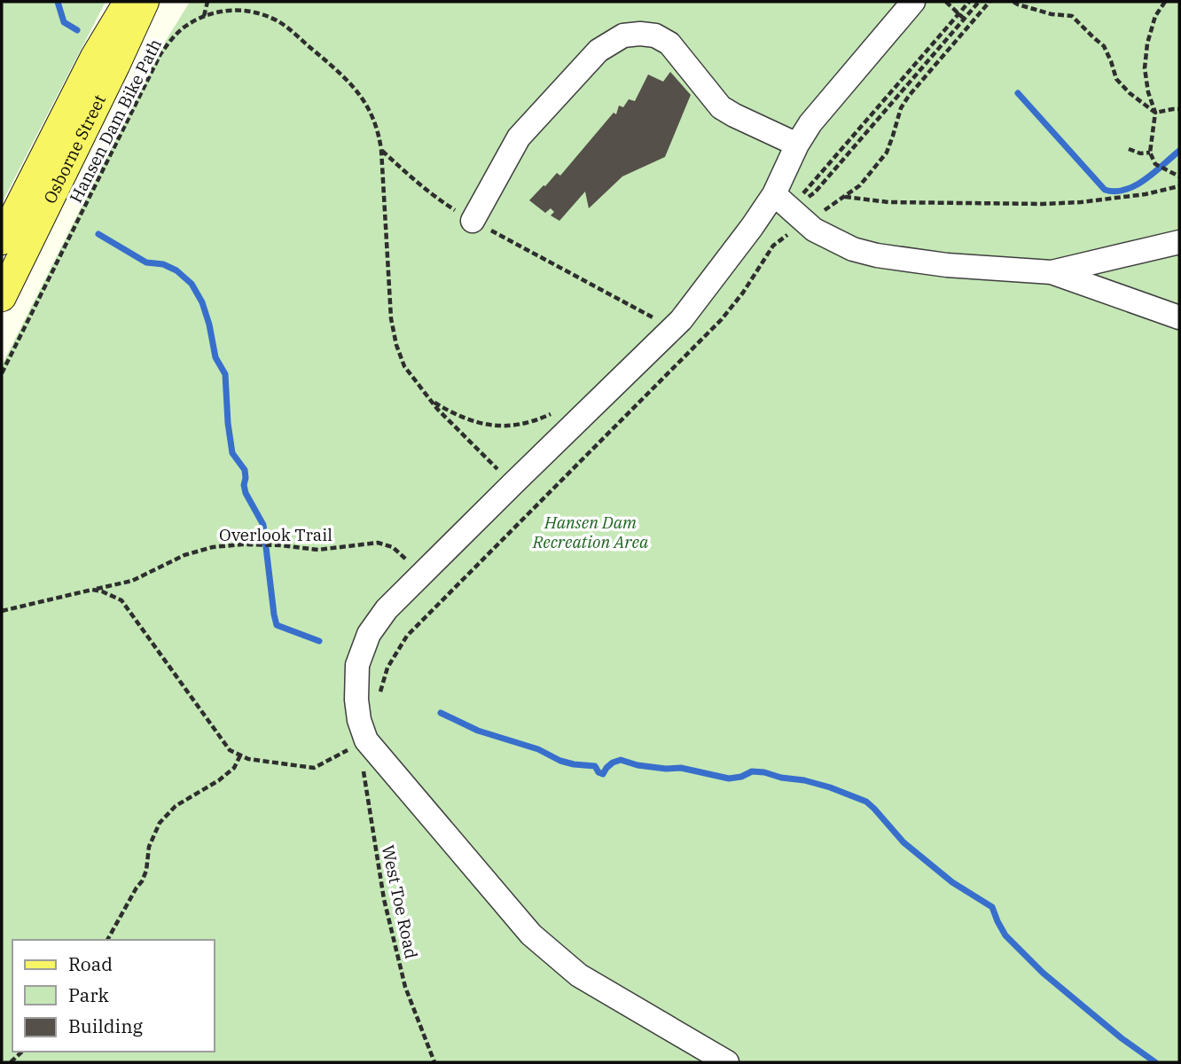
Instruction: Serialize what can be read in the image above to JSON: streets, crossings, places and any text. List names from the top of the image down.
{
  "streets": {
    "main road": ["Osborne Street"],
    "path": ["Hansen Dam Bike Path", "Overlook Trail", "West Toe Road"]
  },
  "parks": ["Hansen Dam Recreation Area"],
  "legend": ["Road", "Park", "Building"]
}
